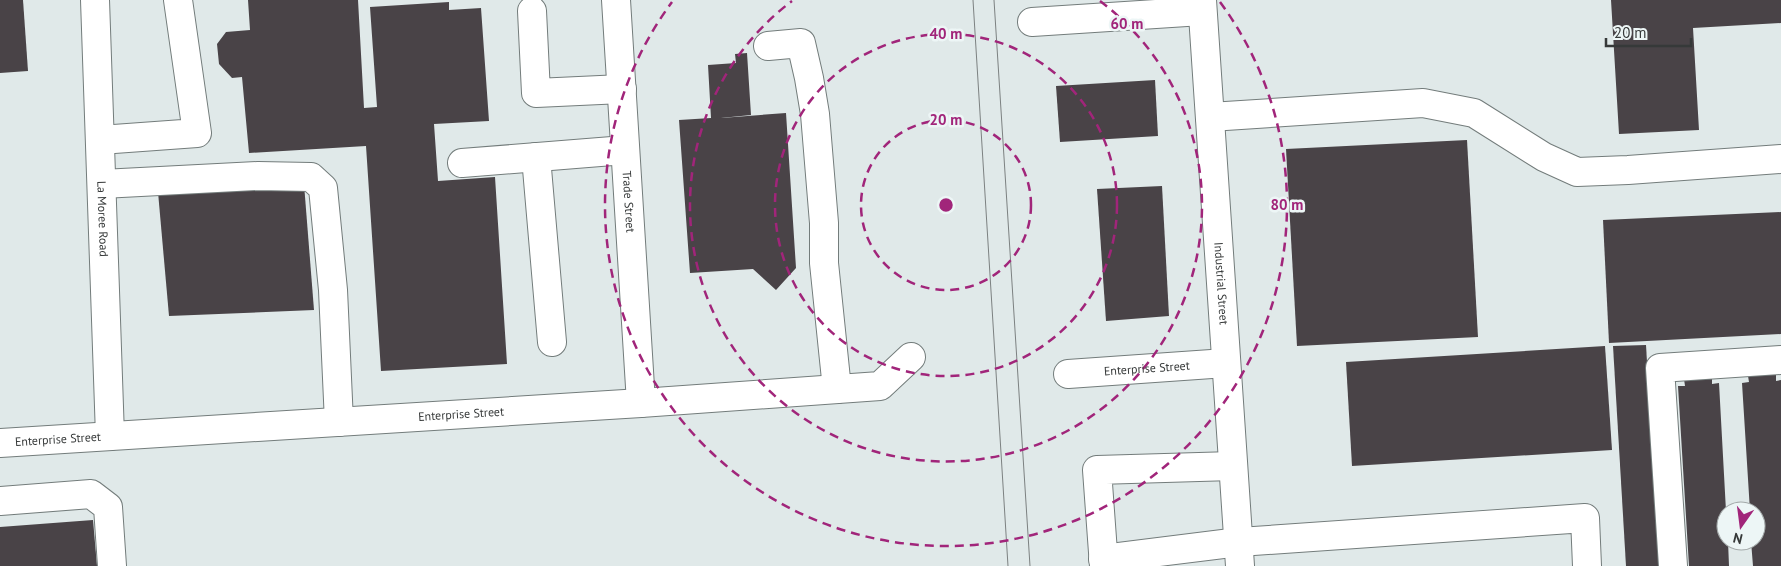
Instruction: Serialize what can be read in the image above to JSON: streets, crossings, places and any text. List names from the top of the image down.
{
  "streets": {
    "street": [
      "Trade Street",
      "La Moree Road",
      "Industrial Street",
      "Enterprise Street"
    ]
  },
  "crossings": [
    ["Trade Street", "Enterprise Street"],
    ["La Moree Road", "Enterprise Street"],
    ["Industrial Street", "Enterprise Street"]
  ],
  "scale_bar": "20 m",
  "north": "bottom",
  "rings": [
    "60 m",
    "40 m",
    "20 m",
    "80 m"
  ]
}
